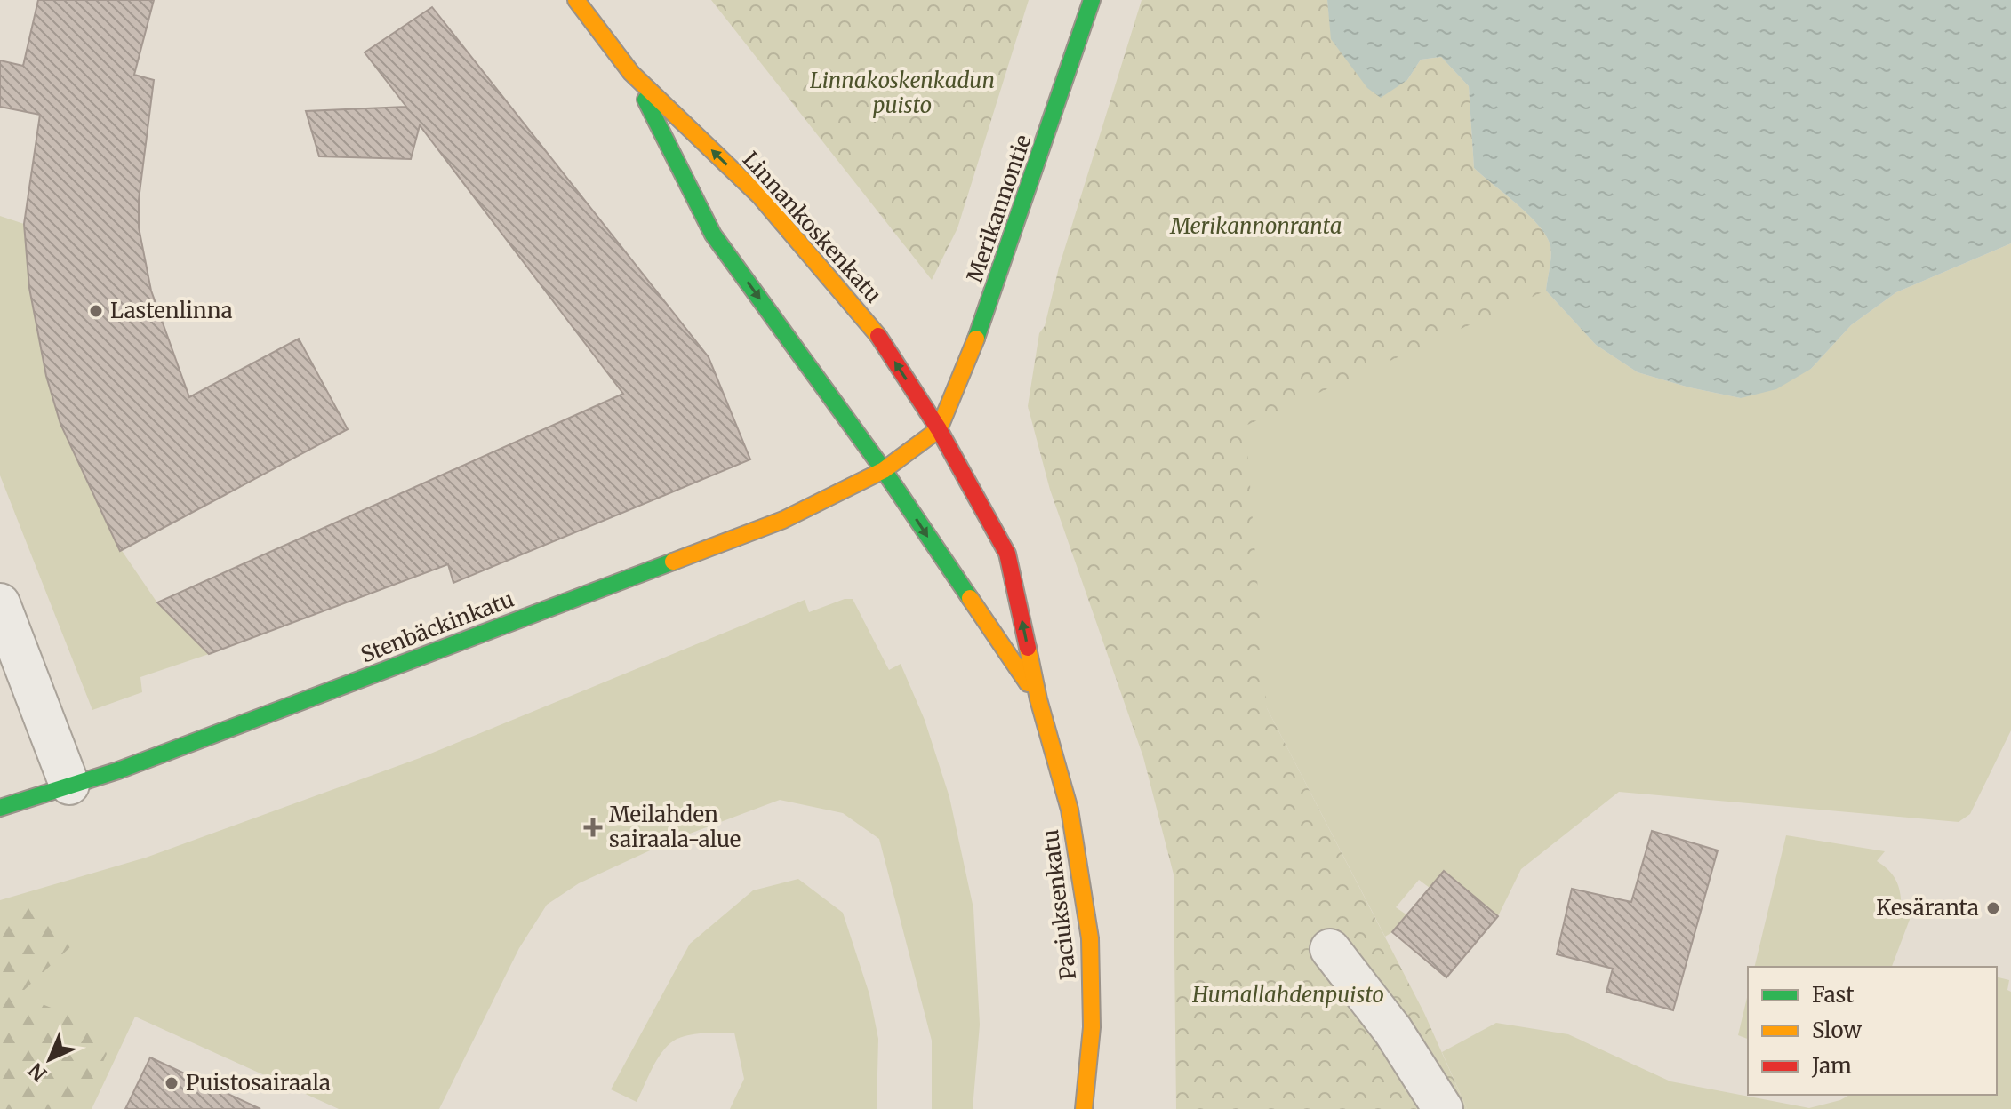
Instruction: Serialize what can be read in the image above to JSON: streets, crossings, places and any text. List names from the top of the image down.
{
  "streets": {
    "main road": [
      "Merikannontie",
      "Linnankoskenkatu",
      "Stenbäckinkatu",
      "Paciuksenkatu"
    ]
  },
  "crossings": [
    ["Merikannontie", "Linnankoskenkatu"],
    ["Merikannontie", "Stenbäckinkatu"],
    ["Merikannontie", "Paciuksenkatu"],
    ["Linnankoskenkatu", "Stenbäckinkatu"],
    ["Linnankoskenkatu", "Paciuksenkatu"],
    ["Stenbäckinkatu", "Paciuksenkatu"]
  ],
  "parks": ["Linnakoskenkadun puisto", "Merikannonranta", "Humallahdenpuisto"],
  "places": {
    "other": ["Lastenlinna", "Kesäranta", "Puistosairaala"],
    "health": ["Meilahden sairaala-alue"]
  },
  "legend": ["Fast", "Slow", "Jam"],
  "north": "bottom left"
}
